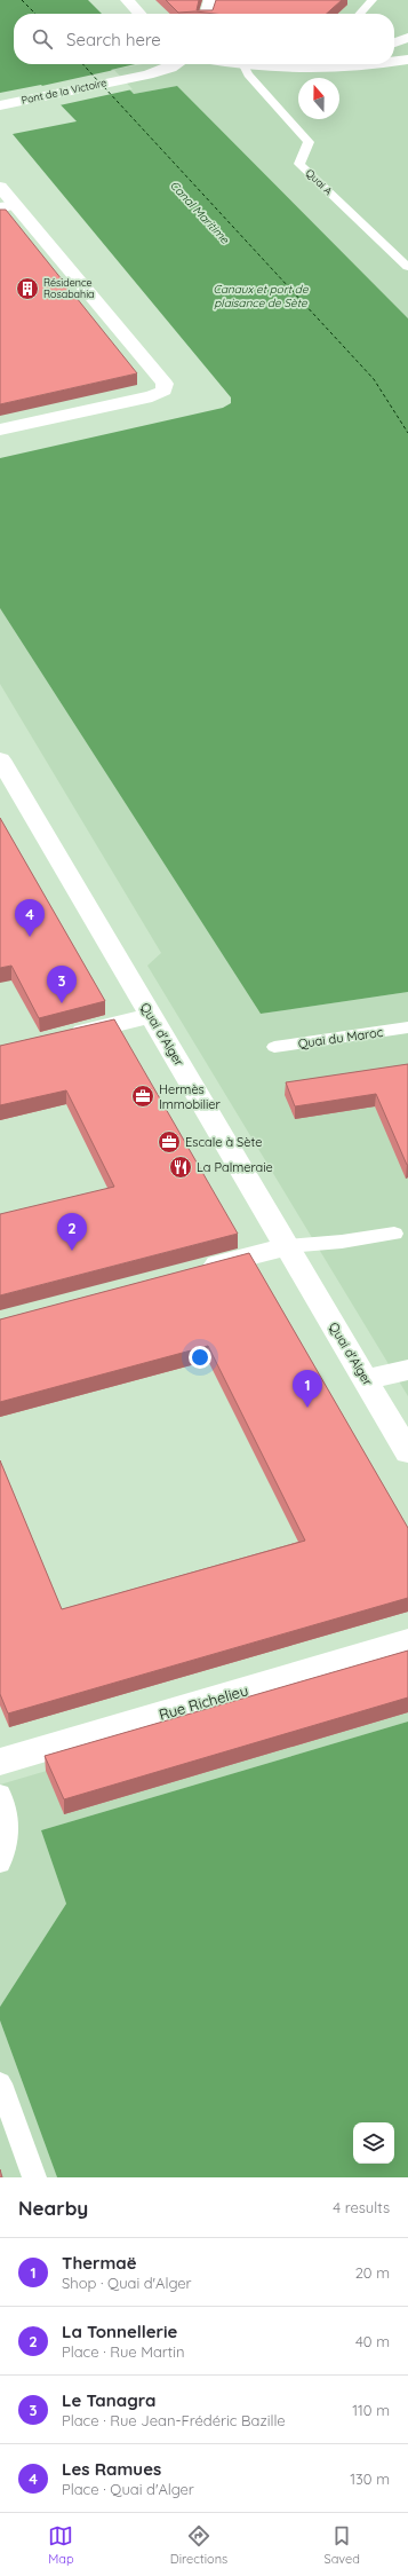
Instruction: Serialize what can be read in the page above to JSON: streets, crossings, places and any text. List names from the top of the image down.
{
  "streets": {
    "street": ["Pont de la Victoire", "Quai d'Alger", "Rue Richelieu"],
    "lane": ["Quai A", "Quai du Maroc"]
  },
  "water": ["Canal Maritime", "Canaux et port de plaisance de Sète"],
  "places": {
    "building": ["Résidence Rosabahia"],
    "office": ["Hermès Immobilier", "Escale à Sète"],
    "restaurant": ["La Palmeraie"]
  },
  "north": "top",
  "page": {
    "search": "Search here",
    "pins": [
      "4",
      "3",
      "2",
      "1"
    ],
    "heading": ["Nearby", "4 results"],
    "list": [
      {
        "mark": "1",
        "name": "Thermaë",
        "note": "Shop · Quai d'Alger",
        "value": "20 m"
      },
      {
        "mark": "2",
        "name": "La Tonnellerie",
        "note": "Place · Rue Martin",
        "value": "40 m"
      },
      {
        "mark": "3",
        "name": "Le Tanagra",
        "note": "Place · Rue Jean-Frédéric Bazille",
        "value": "110 m"
      },
      {
        "mark": "4",
        "name": "Les Ramues",
        "note": "Place · Quai d'Alger",
        "value": "130 m"
      }
    ],
    "nav": ["Map", "Directions", "Saved"]
  }
}
